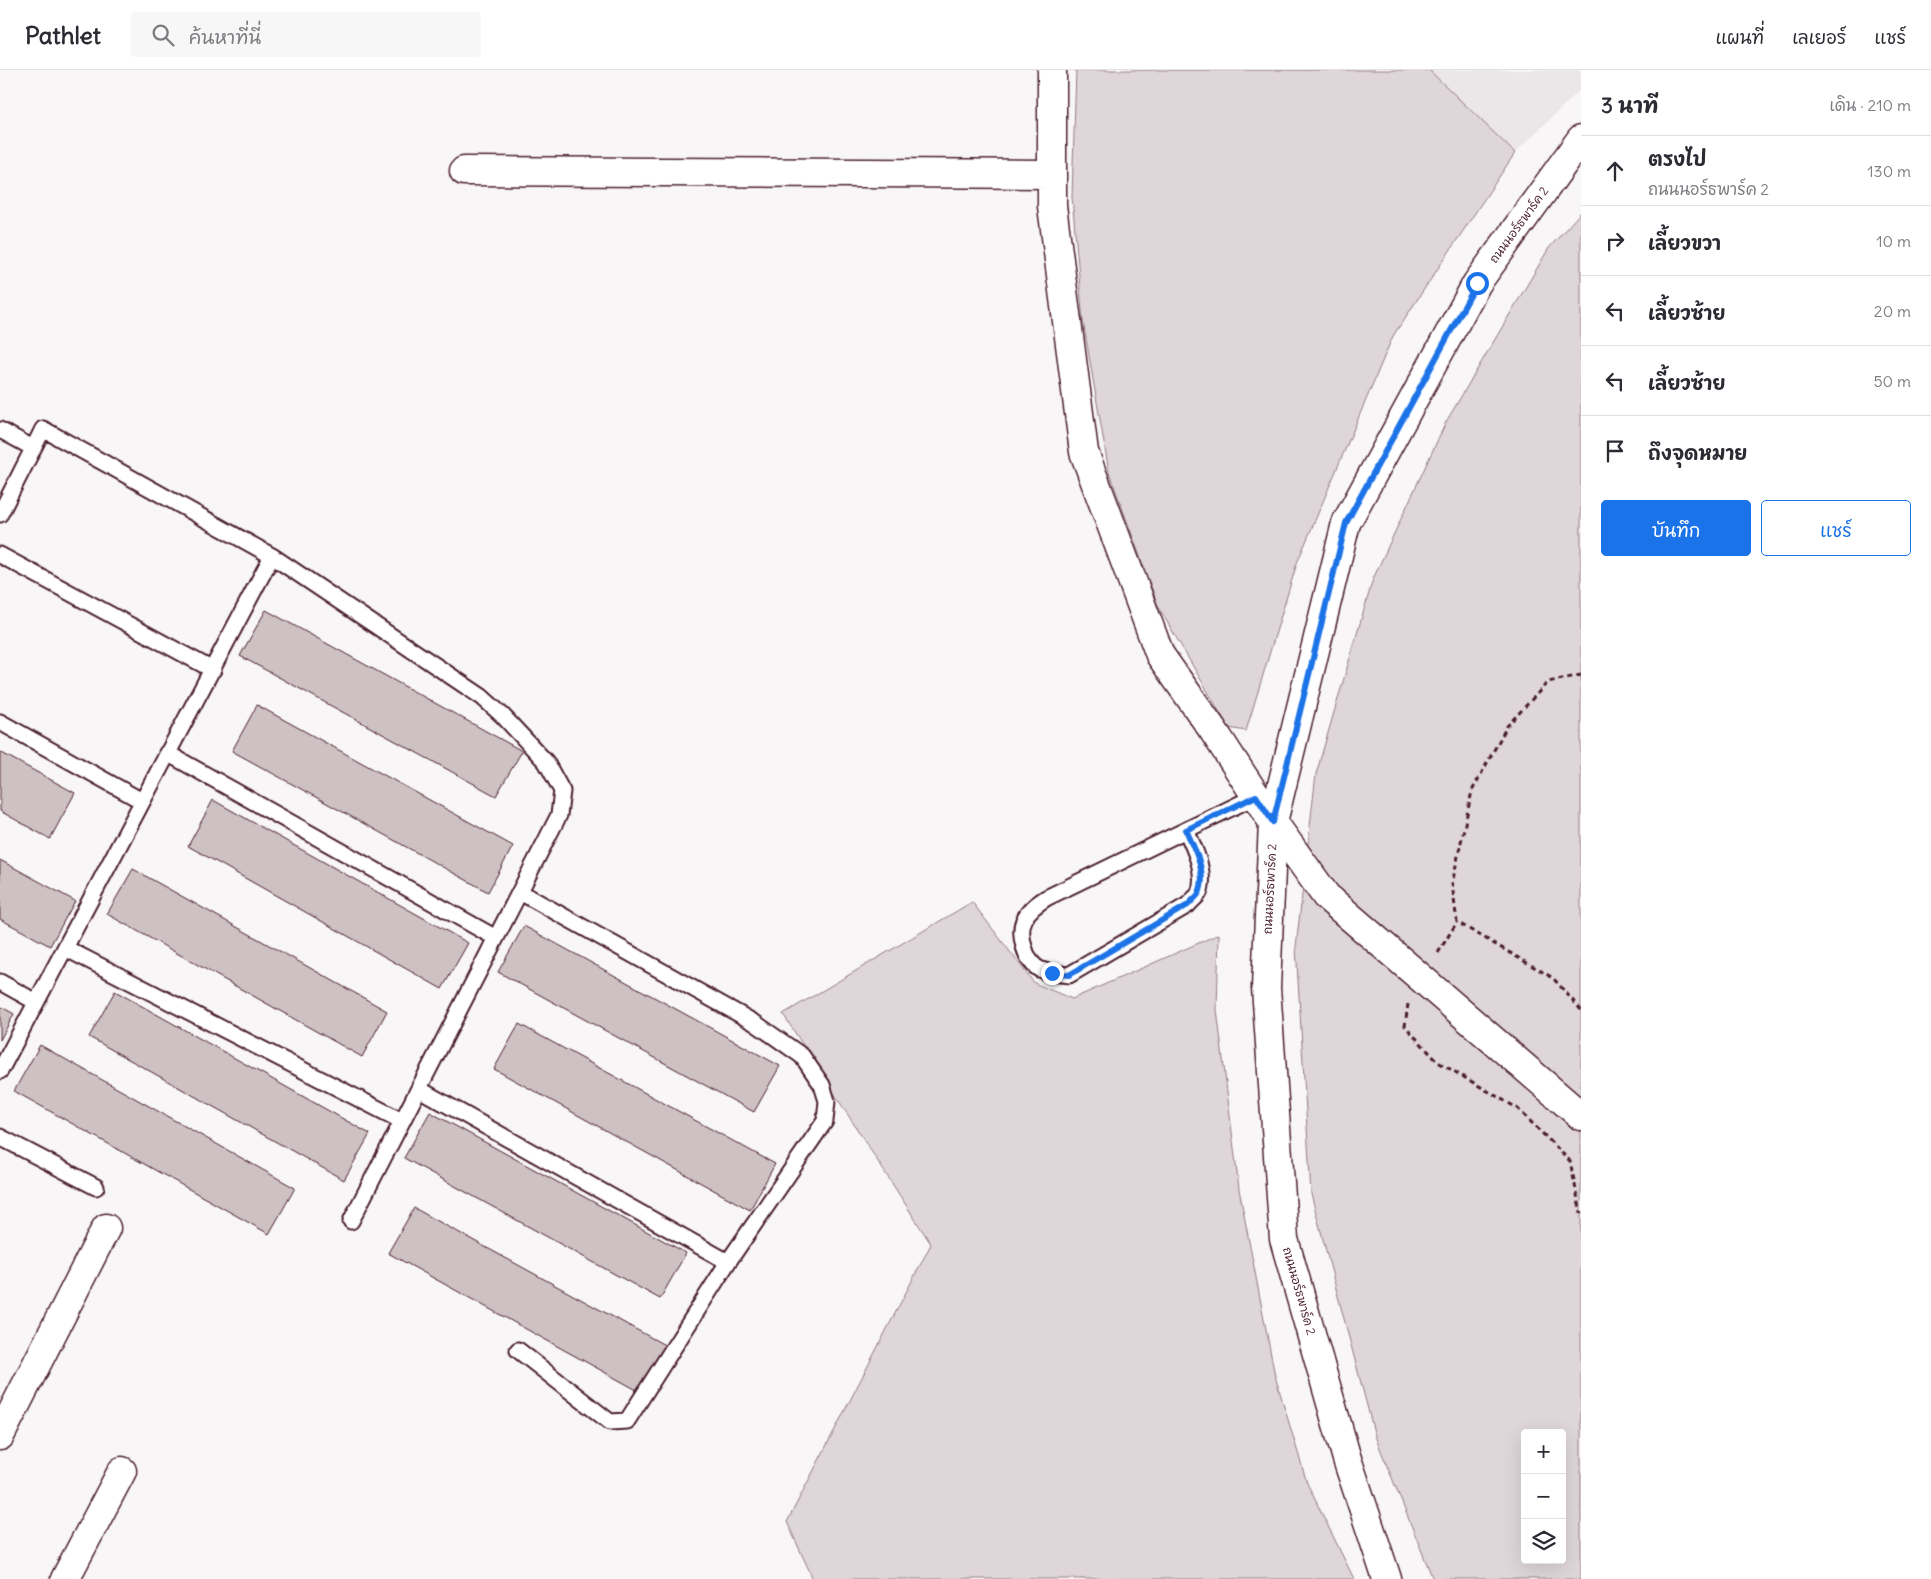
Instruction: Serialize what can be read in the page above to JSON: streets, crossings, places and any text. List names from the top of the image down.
{
  "streets": {
    "street": ["ถนนนอร์ธพาร์ค 2"]
  },
  "page": {
    "header": "Pathlet",
    "search": "ค้นหาที่นี่",
    "nav": ["แผนที่", "เลเยอร์", "แชร์"],
    "heading": ["3 นาที", "เดิน · 210 m"],
    "list": [
      ["ตรงไป", "ถนนนอร์ธพาร์ค 2", "130 m"],
      ["เลี้ยวขวา", "10 m"],
      ["เลี้ยวซ้าย", "20 m"],
      ["เลี้ยวซ้าย", "50 m"],
      "ถึงจุดหมาย"
    ],
    "buttons": ["บันทึก", "แชร์"],
    "map_buttons": ["+", "−"]
  }
}
